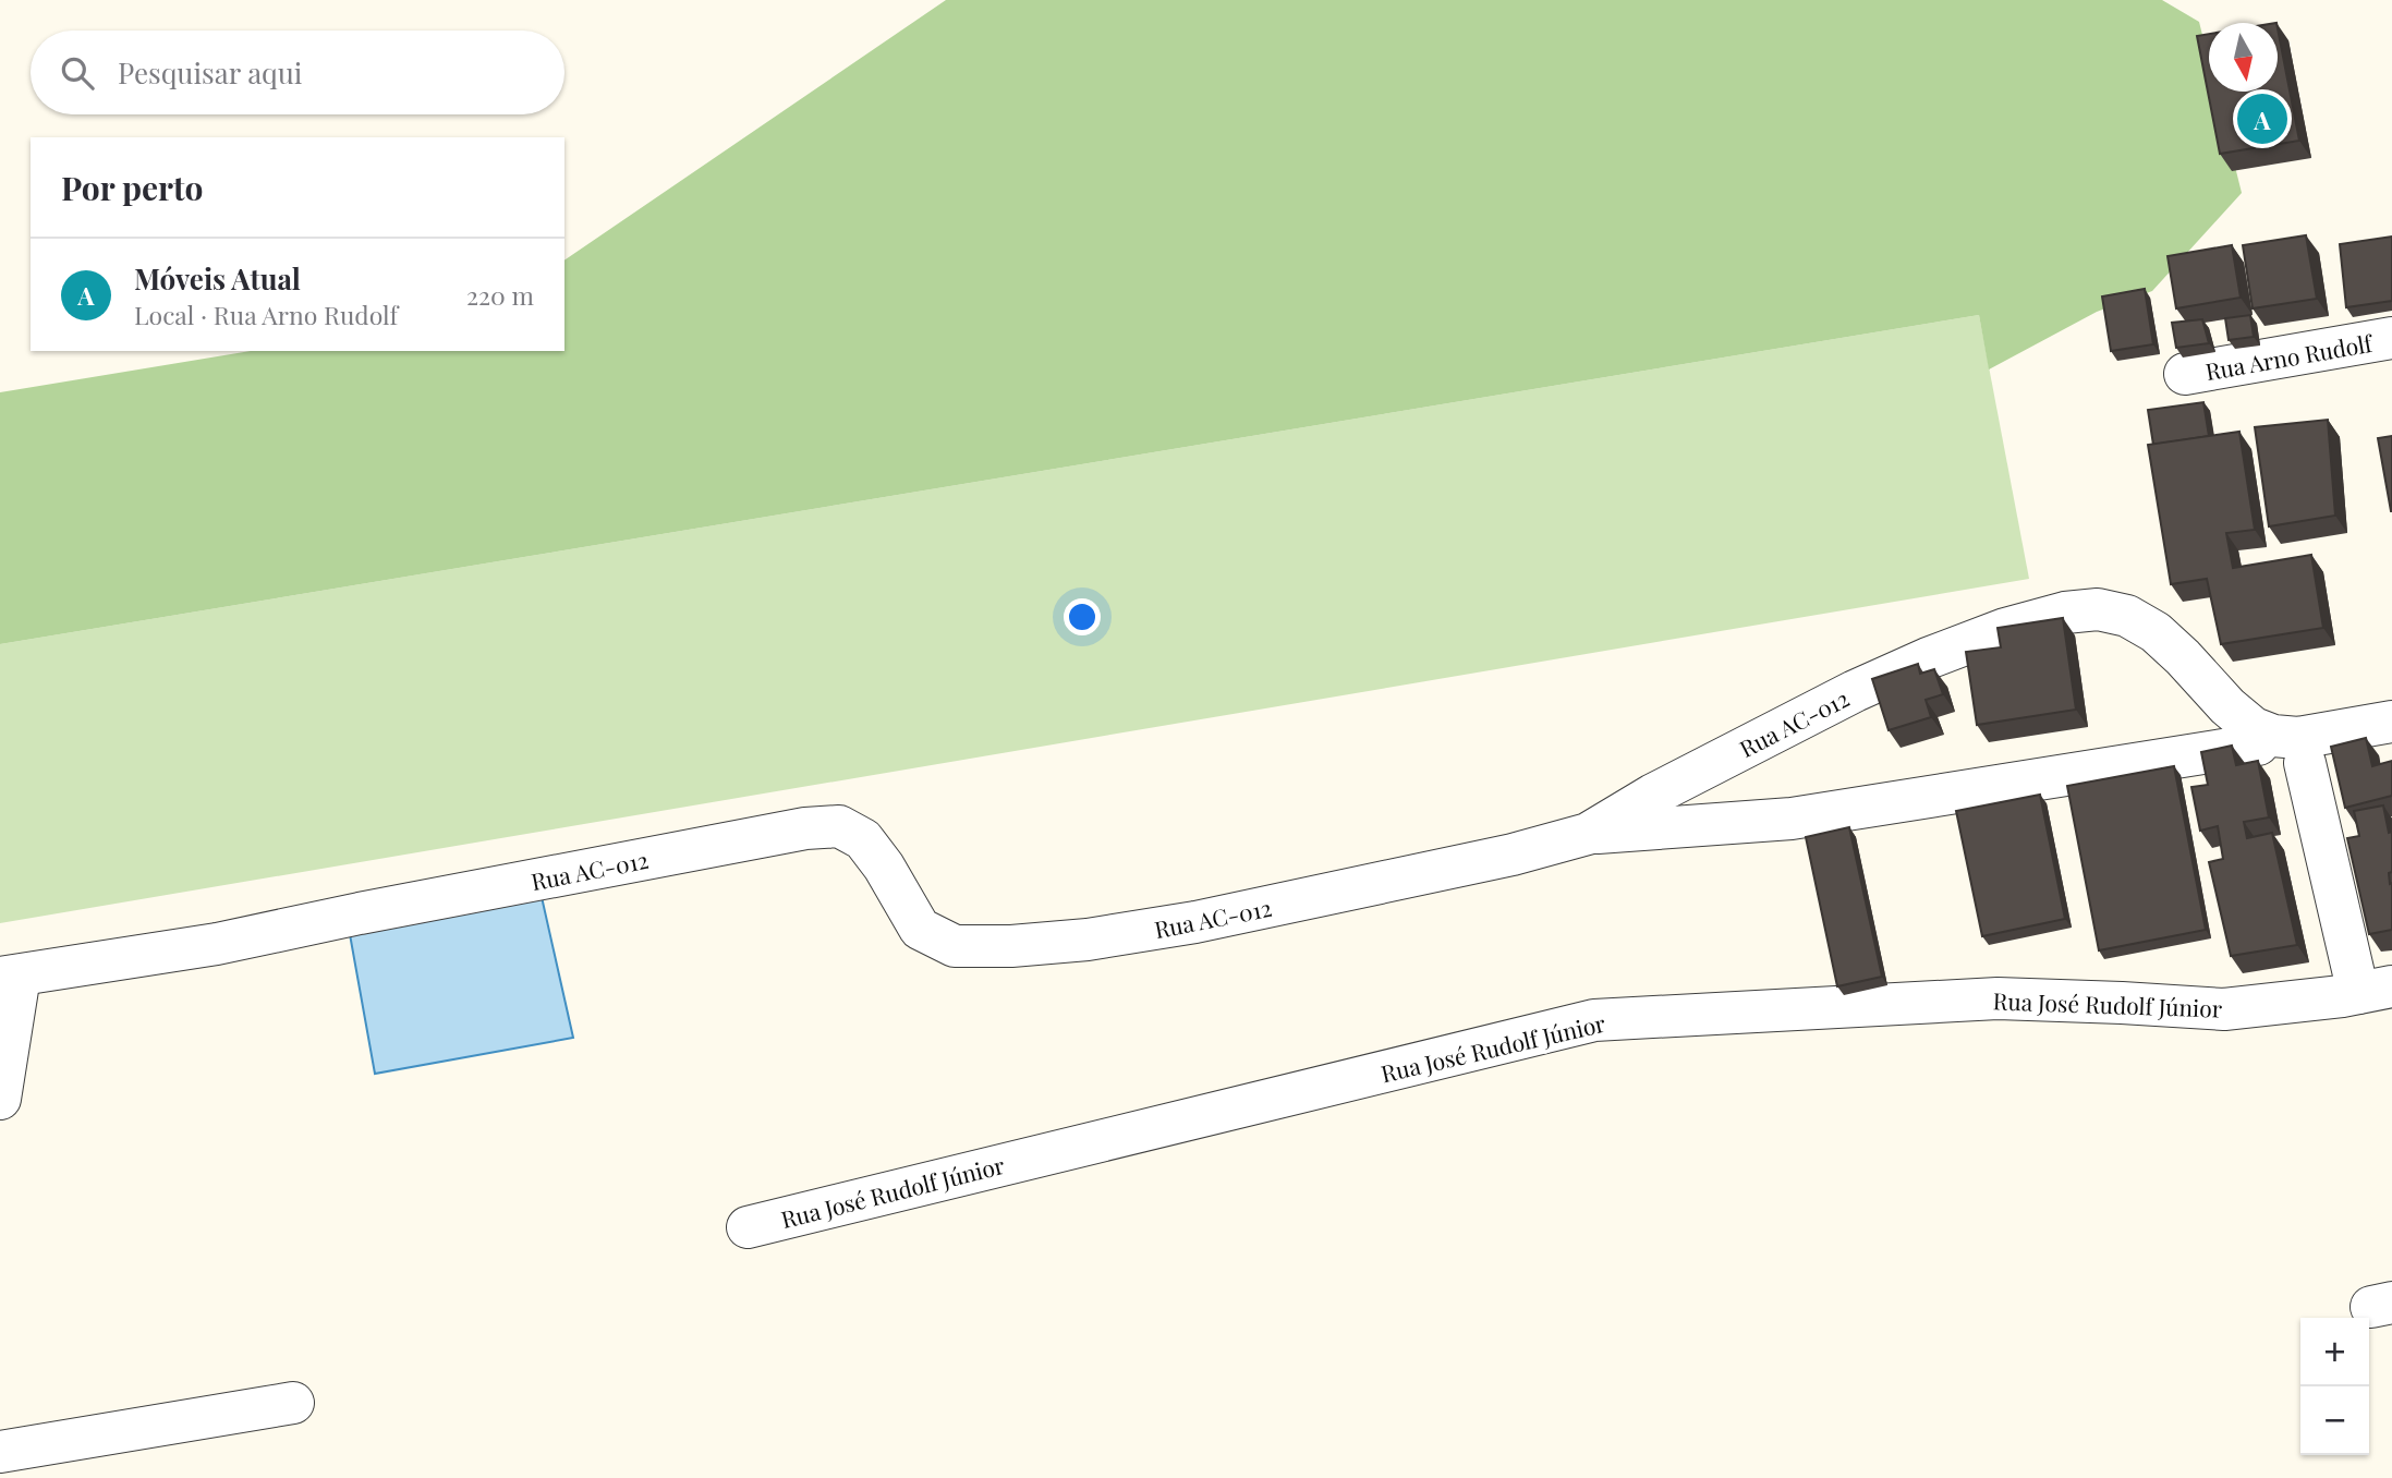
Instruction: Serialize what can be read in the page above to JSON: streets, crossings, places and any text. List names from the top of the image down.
{
  "streets": {
    "street": ["Rua Arno Rudolf", "Rua AC-012", "Rua José Rudolf Júnior"]
  },
  "north": "bottom",
  "page": {
    "search": "Pesquisar aqui",
    "pins": "A",
    "heading": "Por perto",
    "list": [
      {
        "mark": "A",
        "name": "Móveis Atual",
        "note": "Local · Rua Arno Rudolf",
        "value": "220 m"
      }
    ],
    "map_buttons": ["+", "−"]
  }
}
